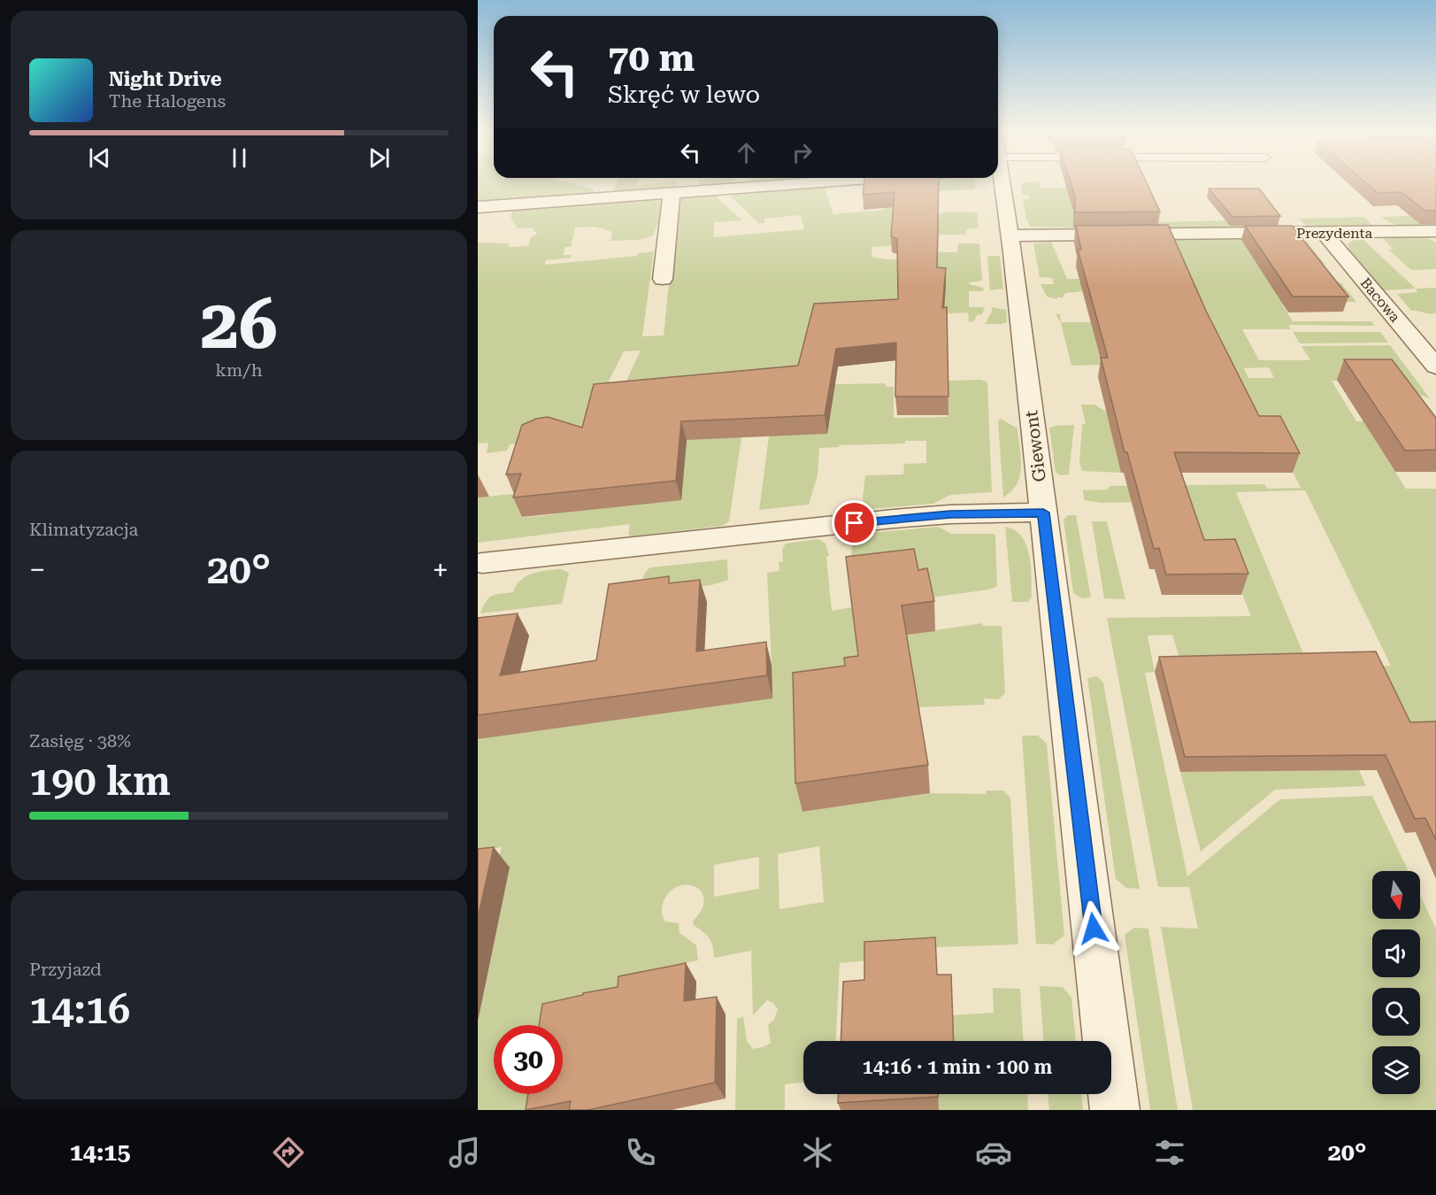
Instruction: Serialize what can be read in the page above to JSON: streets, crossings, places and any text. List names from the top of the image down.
{
  "streets": {
    "street": ["Prezydenta", "Bacowa", "Giewont"]
  },
  "crossings": [
    ["Prezydenta", "Bacowa"],
    ["Prezydenta", "Giewont"]
  ],
  "north": "bottom",
  "page": {
    "turn": ["70 m", "Skręć w lewo"],
    "song": ["Night Drive", "The Halogens"],
    "tile": [
      ["26", "km/h"],
      "Klimatyzacja",
      ["Zasięg · 38%", "190 km"],
      ["Przyjazd", "14:16"]
    ],
    "heat": ["−", "20°", "+"],
    "limit": "30",
    "trip": "14:16 · 1 min · 100 m",
    "tabs": ["14:15", "20°"]
  }
}
